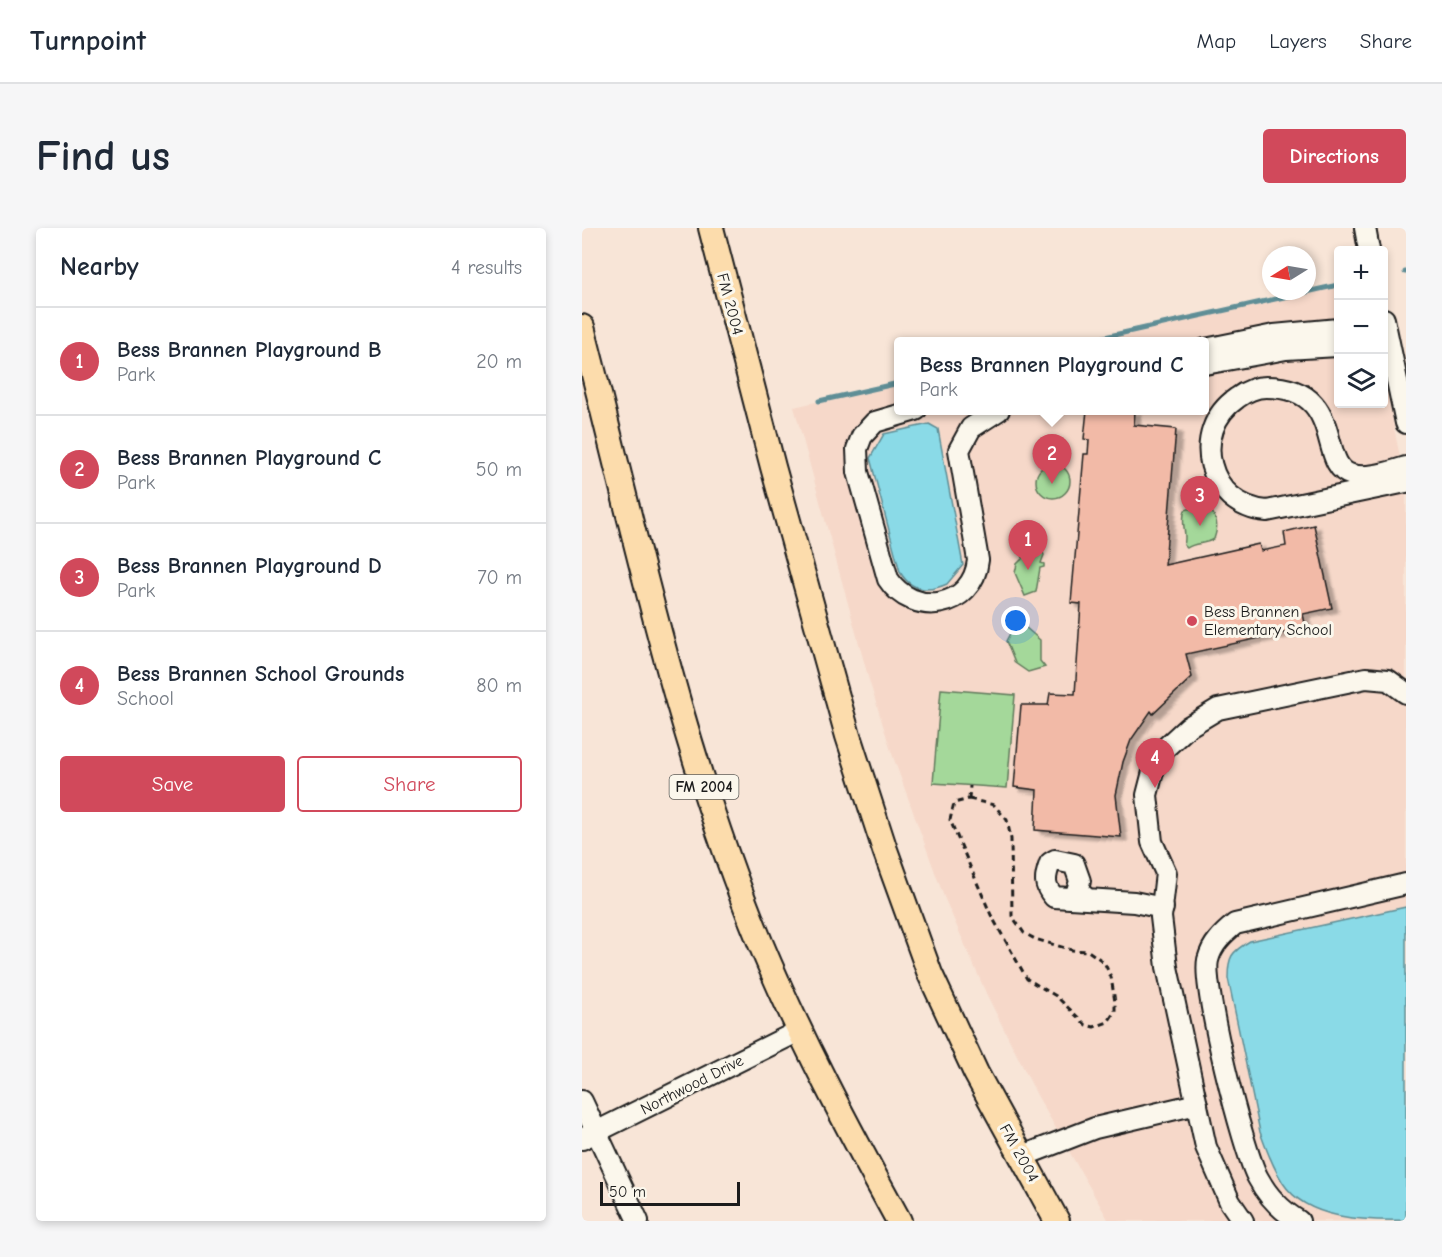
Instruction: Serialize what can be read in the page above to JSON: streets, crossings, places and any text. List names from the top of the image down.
{
  "streets": {
    "main road": ["FM 2004"],
    "street": ["Northwood Drive"]
  },
  "crossings": [
    ["FM 2004", "Northwood Drive"]
  ],
  "places": ["Bess Brannen Elementary School"],
  "scale_bar": "50 m",
  "north": "left",
  "page": {
    "header": "Turnpoint",
    "nav": ["Map", "Layers", "Share"],
    "buttons": [
      "Directions",
      ["Save", "Share"]
    ],
    "title": "Find us",
    "heading": ["Nearby", "4 results"],
    "map_buttons": ["+", "−"],
    "list": [
      {
        "mark": "1",
        "name": "Bess Brannen Playground B",
        "note": "Park",
        "value": "20 m"
      },
      {
        "mark": "2",
        "name": "Bess Brannen Playground C",
        "note": "Park",
        "value": "50 m"
      },
      {
        "mark": "3",
        "name": "Bess Brannen Playground D",
        "note": "Park",
        "value": "70 m"
      },
      {
        "mark": "4",
        "name": "Bess Brannen School Grounds",
        "note": "School",
        "value": "80 m"
      }
    ],
    "popup": ["Bess Brannen Playground C", "Park"],
    "pins": [
      "2",
      "3",
      "1",
      "4"
    ],
    "scale": "50 m"
  }
}
